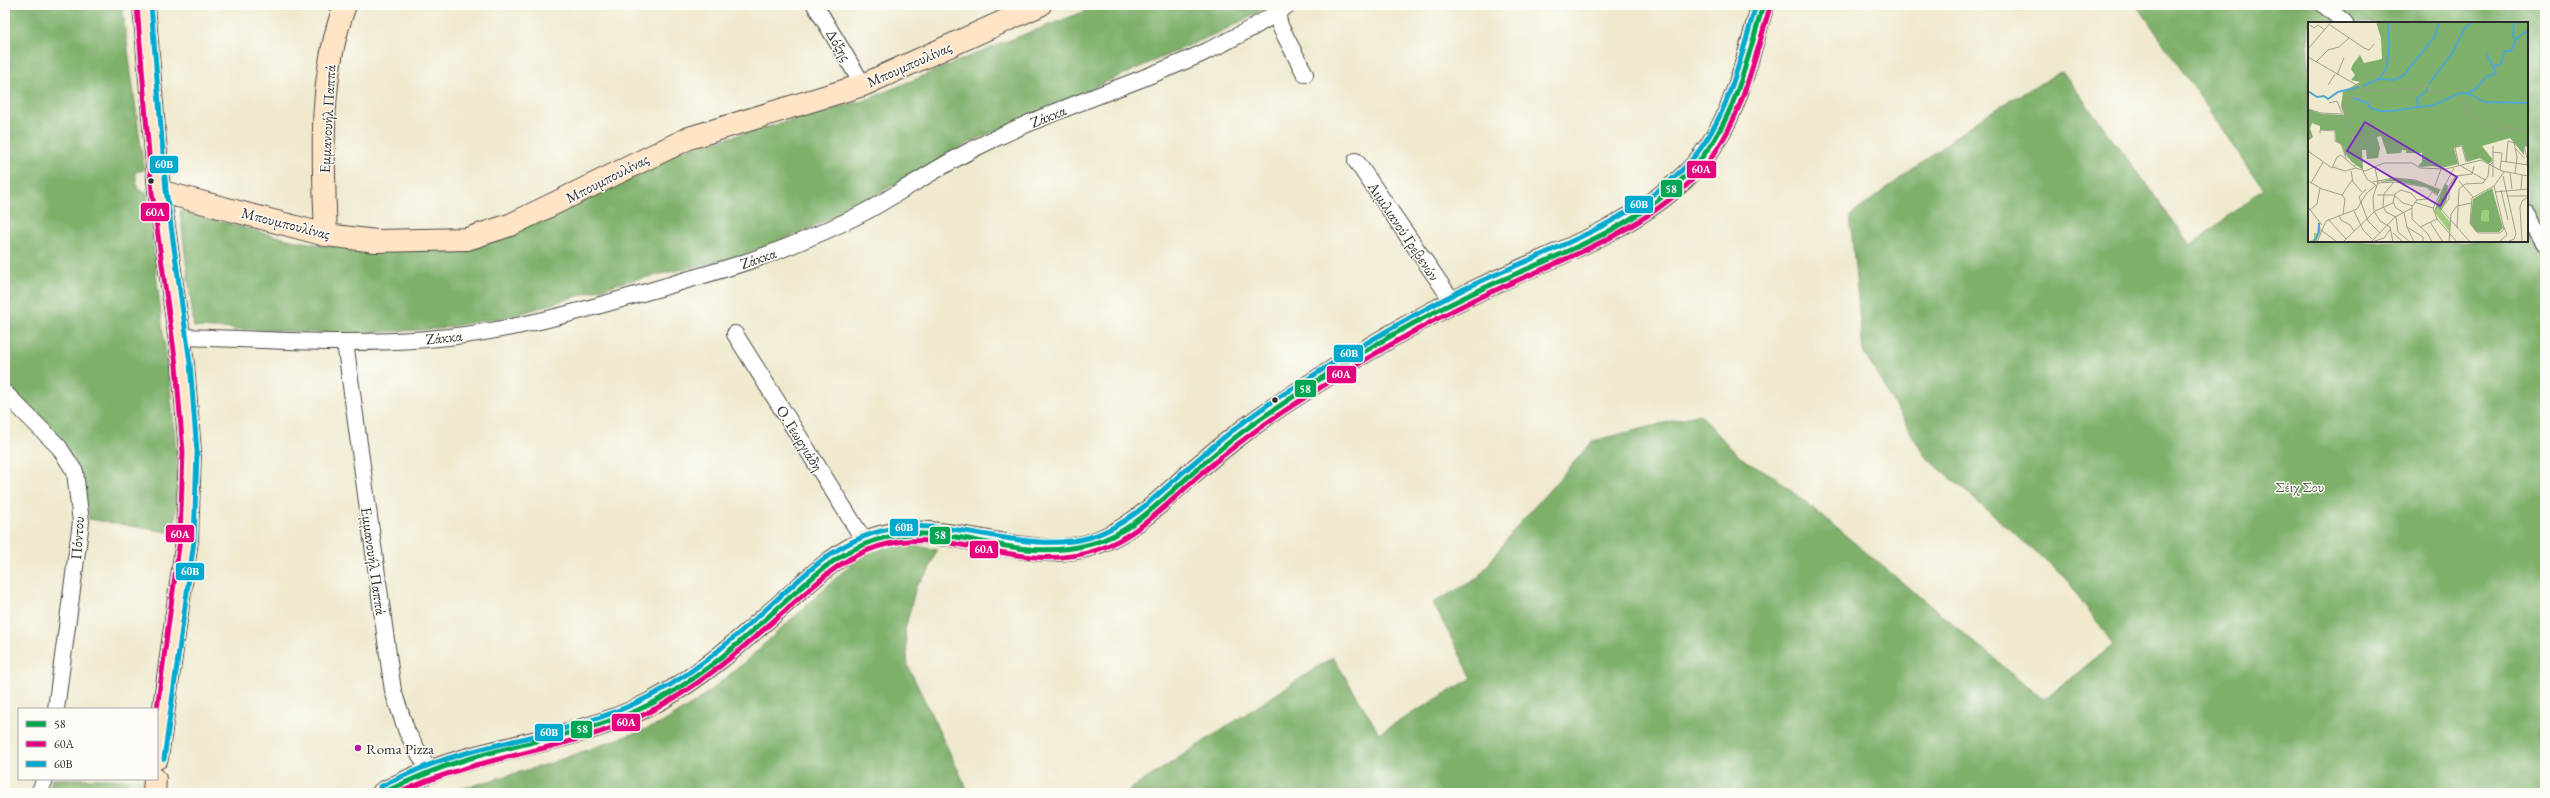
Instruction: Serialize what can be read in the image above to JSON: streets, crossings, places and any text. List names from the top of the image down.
{
  "streets": {
    "street": [
      "Δόξης",
      "Μπουμπουλίνας",
      "Ζάκκα",
      "Εμμανουήλ Παππά",
      "Αιμιλιανού Γρεβενών",
      "Ο. Γεωργιάδη",
      "Πόντου"
    ]
  },
  "crossings": [
    ["Δόξης", "Μπουμπουλίνας"],
    ["Μπουμπουλίνας", "Εμμανουήλ Παππά"],
    ["Ζάκκα", "Εμμανουήλ Παππά"]
  ],
  "parks": ["Σέιχ Σου"],
  "places": ["Roma Pizza"],
  "lines": ["transit line 58", "transit line 60Β", "transit line 60Α"],
  "legend": ["58", "60Α", "60Β"]
}
